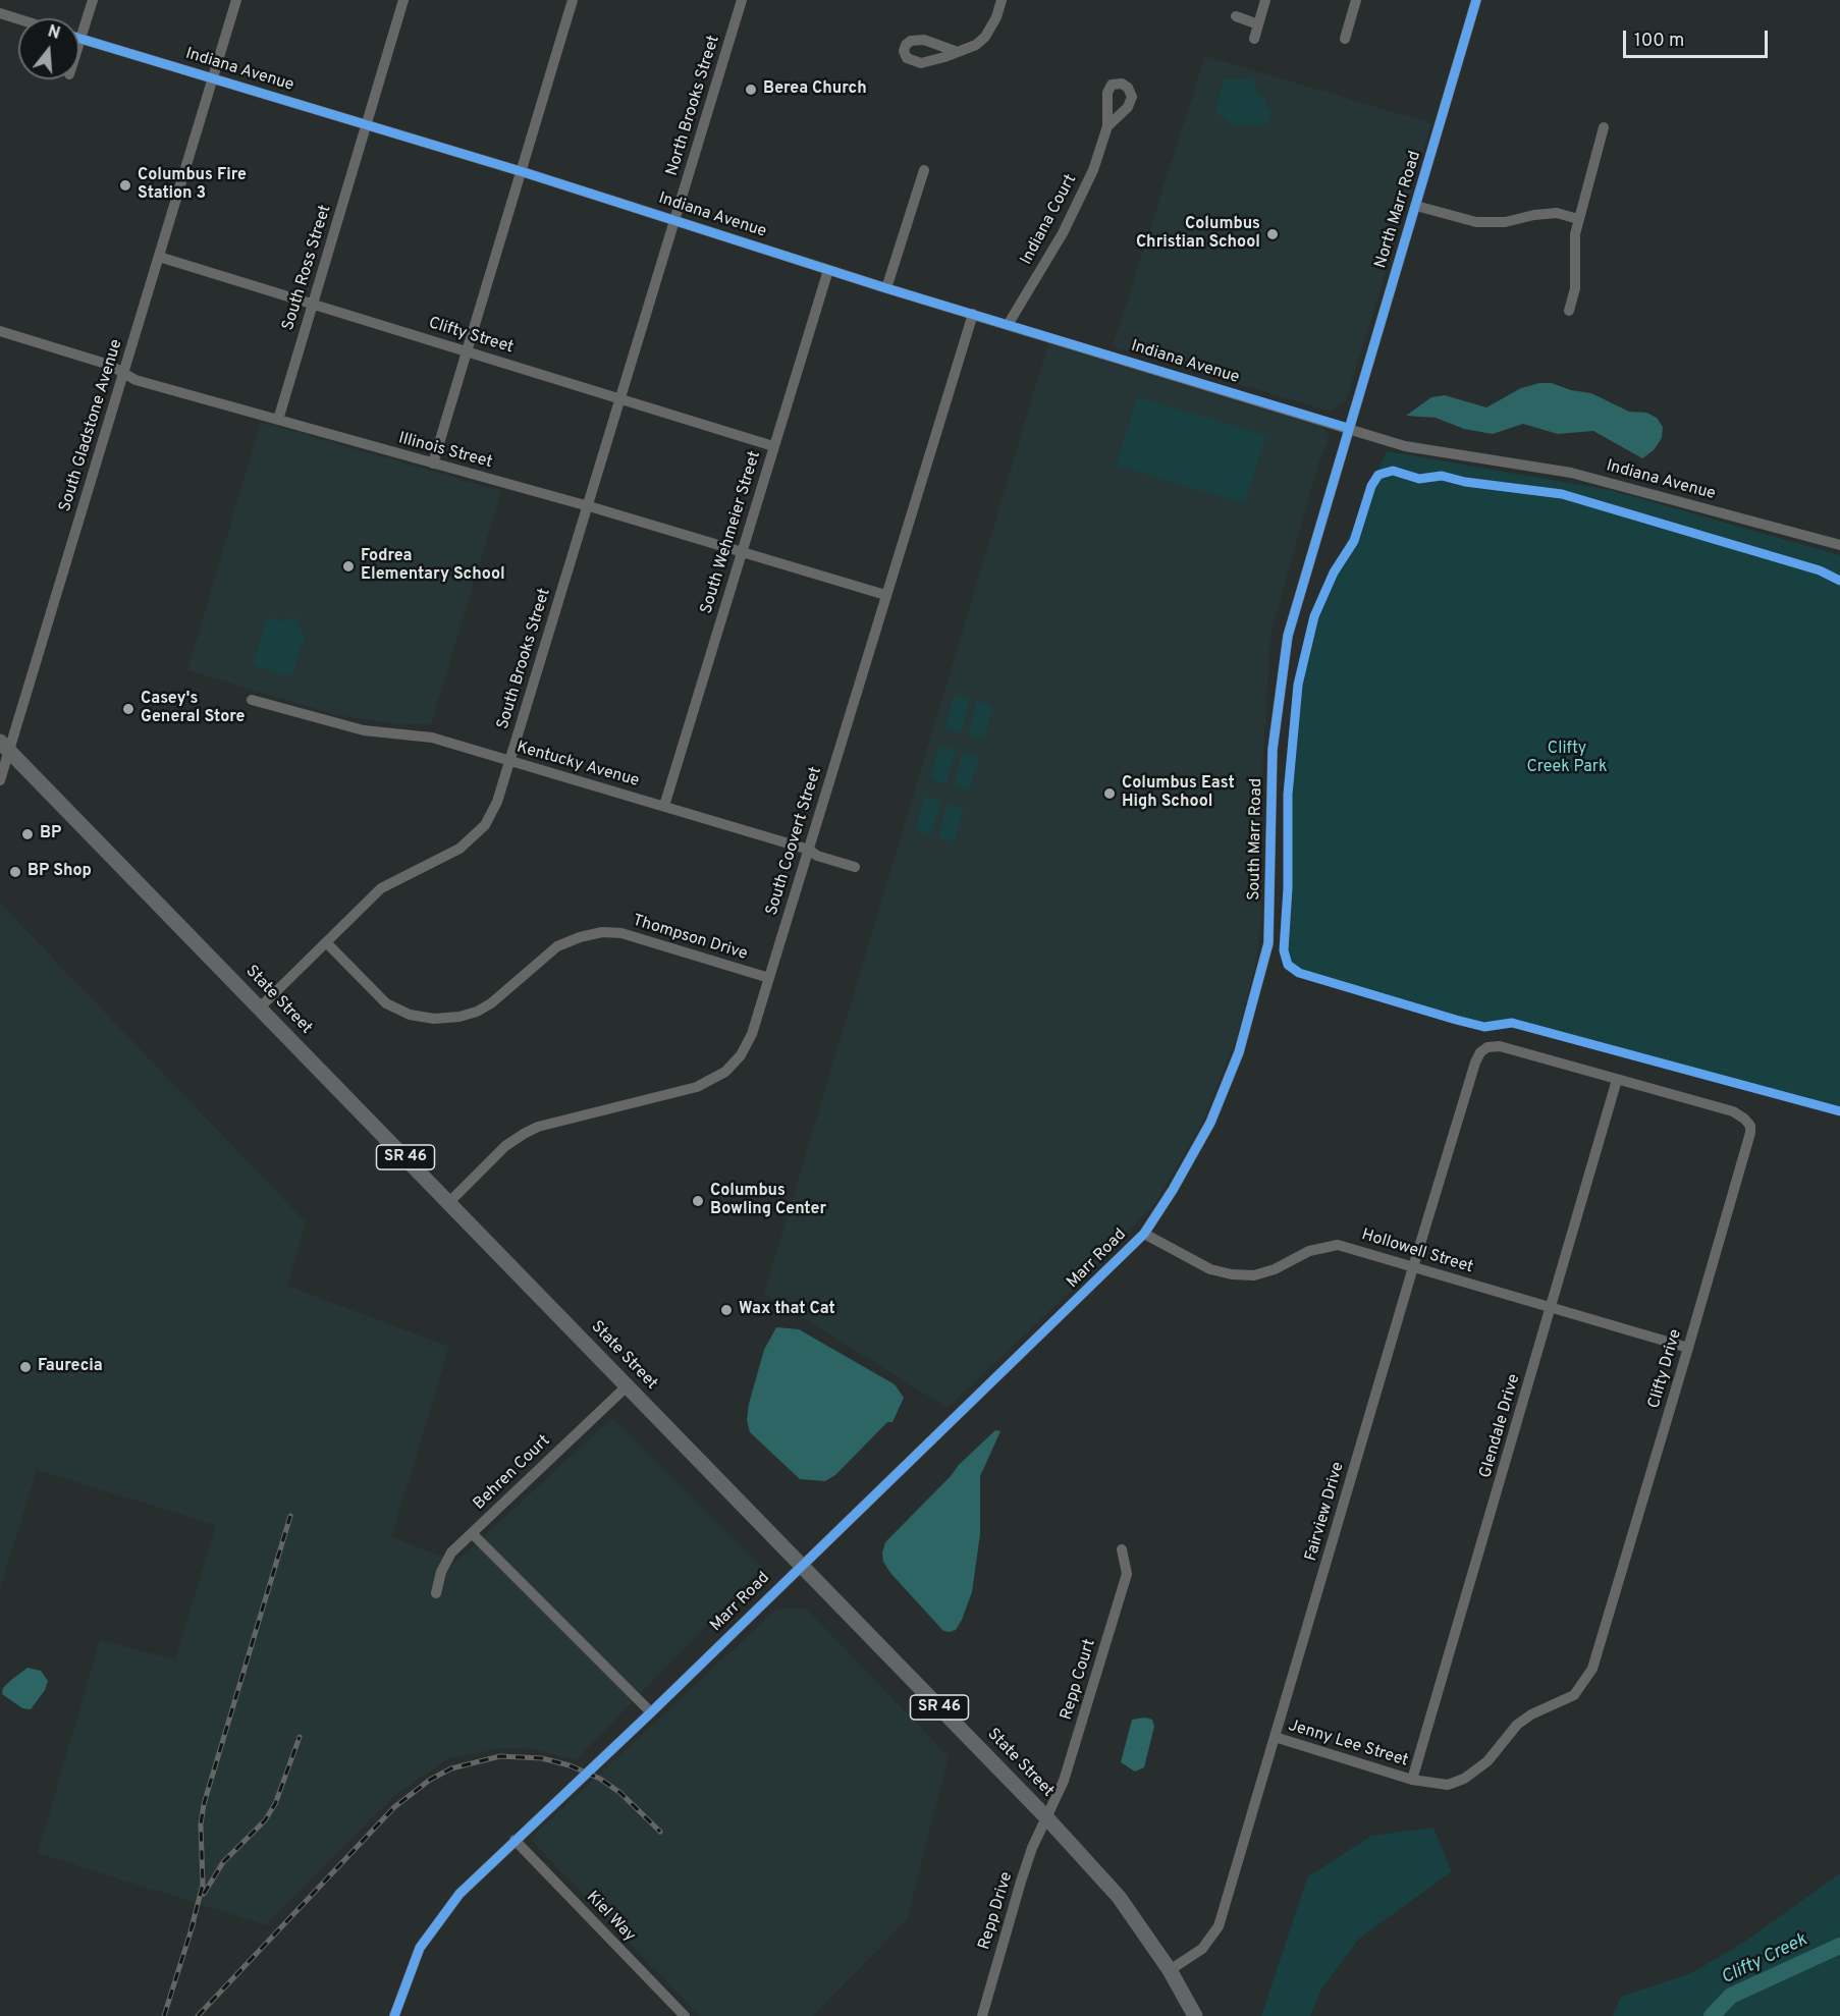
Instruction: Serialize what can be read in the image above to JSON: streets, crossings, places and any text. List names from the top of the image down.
{
  "streets": {
    "highway": ["State Street", "SR 46"],
    "street": [
      "Indiana Avenue",
      "North Brooks Street",
      "North Marr Road",
      "Indiana Court",
      "South Ross Street",
      "Clifty Street",
      "South Gladstone Avenue",
      "Illinois Street",
      "South Wehmeier Street",
      "South Brooks Street",
      "Kentucky Avenue",
      "South Marr Road",
      "South Coovert Street",
      "Thompson Drive",
      "Hollowell Street",
      "Marr Road",
      "Clifty Drive",
      "Glendale Drive",
      "Behren Court",
      "Fairview Drive",
      "Repp Court",
      "Jenny Lee Street",
      "Repp Drive",
      "Kiel Way"
    ]
  },
  "crossings": [
    ["Indiana Avenue", "North Brooks Street"],
    ["Indiana Avenue", "North Marr Road"],
    ["Indiana Avenue", "Indiana Court"],
    ["Indiana Avenue", "South Ross Street"],
    ["Indiana Avenue", "South Gladstone Avenue"],
    ["Indiana Avenue", "South Wehmeier Street"],
    ["Indiana Avenue", "South Brooks Street"],
    ["Indiana Avenue", "South Marr Road"],
    ["Indiana Avenue", "South Coovert Street"],
    ["North Brooks Street", "South Brooks Street"],
    ["North Marr Road", "South Marr Road"],
    ["South Ross Street", "Clifty Street"],
    ["South Ross Street", "Illinois Street"],
    ["Clifty Street", "South Gladstone Avenue"],
    ["Clifty Street", "South Wehmeier Street"],
    ["Clifty Street", "South Brooks Street"],
    ["South Gladstone Avenue", "Illinois Street"],
    ["South Gladstone Avenue", "State Street"],
    ["Illinois Street", "South Wehmeier Street"],
    ["Illinois Street", "South Brooks Street"],
    ["Illinois Street", "South Coovert Street"],
    ["South Wehmeier Street", "Kentucky Avenue"],
    ["South Brooks Street", "Kentucky Avenue"],
    ["South Brooks Street", "Thompson Drive"],
    ["South Brooks Street", "State Street"],
    ["Kentucky Avenue", "South Coovert Street"],
    ["South Marr Road", "Hollowell Street"],
    ["South Marr Road", "Marr Road"],
    ["South Coovert Street", "Thompson Drive"],
    ["South Coovert Street", "State Street"],
    ["State Street", "Marr Road"],
    ["State Street", "Behren Court"],
    ["State Street", "Fairview Drive"],
    ["State Street", "Repp Court"],
    ["State Street", "Repp Drive"],
    ["Hollowell Street", "Marr Road"],
    ["Hollowell Street", "Clifty Drive"],
    ["Hollowell Street", "Glendale Drive"],
    ["Hollowell Street", "Fairview Drive"],
    ["Marr Road", "Kiel Way"],
    ["Clifty Drive", "Glendale Drive"],
    ["Clifty Drive", "Fairview Drive"],
    ["Clifty Drive", "Jenny Lee Street"],
    ["Glendale Drive", "Jenny Lee Street"],
    ["Fairview Drive", "Jenny Lee Street"],
    ["Repp Court", "Repp Drive"]
  ],
  "water": ["Clifty Creek"],
  "parks": ["Clifty Creek Park"],
  "places": [
    "Berea Church",
    "Columbus Fire Station 3",
    "Columbus Christian School",
    "Fodrea Elementary School",
    "Casey's General Store",
    "Columbus East High School",
    "BP",
    "BP Shop",
    "Columbus Bowling Center",
    "Wax that Cat",
    "Faurecia"
  ],
  "scale_bar": "100 m",
  "north": "top"
}
